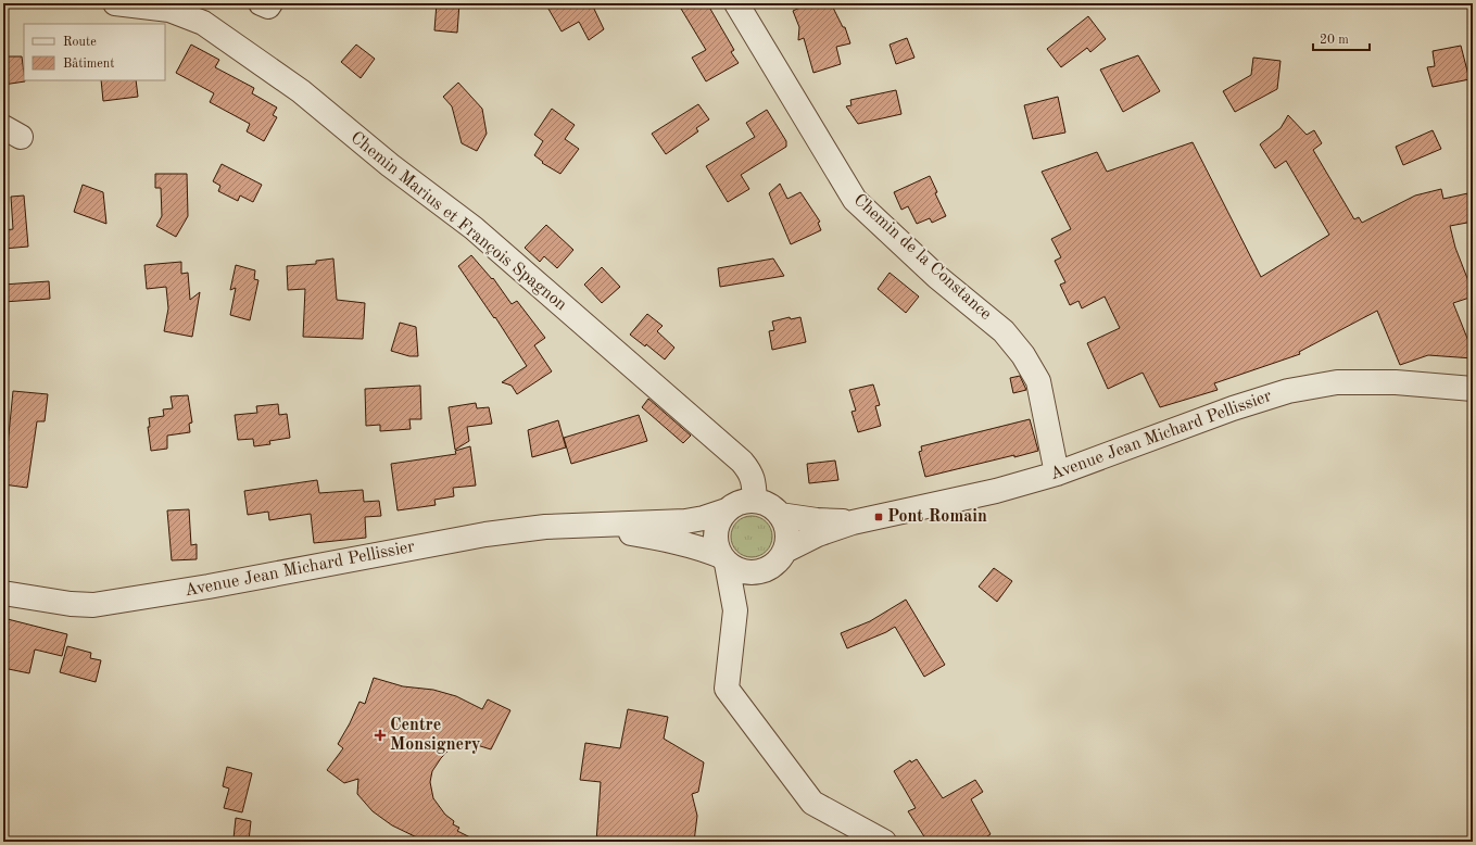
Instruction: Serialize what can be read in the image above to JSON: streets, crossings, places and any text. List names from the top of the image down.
{
  "streets": {
    "street": ["Chemin Marius et François Spagnon", "Chemin de la Constance", "Avenue Jean Michard Pellissier"]
  },
  "crossings": [
    ["Chemin Marius et François Spagnon", "Avenue Jean Michard Pellissier"],
    ["Chemin de la Constance", "Avenue Jean Michard Pellissier"]
  ],
  "places": {
    "transit": ["Pont Romain"],
    "health": ["Centre Monsignery"]
  },
  "legend": ["Route", "Bâtiment"],
  "scale_bar": "20 m"
}
